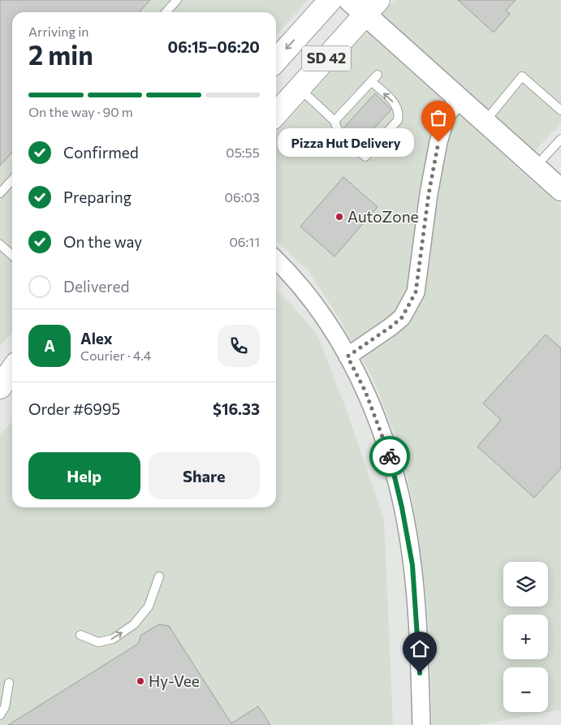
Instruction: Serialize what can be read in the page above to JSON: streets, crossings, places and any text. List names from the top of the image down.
{
  "streets": {
    "main road": ["SD 42"]
  },
  "places": ["Pizza Hut Delivery", "AutoZone", "Hy-Vee"],
  "page": {
    "heading": ["2 min", "Arriving in", "06:15–06:20"],
    "panel": [
      "Alex",
      "Courier · 4.4",
      "Order #6995",
      "$16.33"
    ],
    "bar": "On the way · 90 m",
    "bubble": "Pizza Hut Delivery",
    "list": [
      ["Confirmed", "05:55"],
      ["Preparing", "06:03"],
      ["On the way", "06:11"],
      "Delivered"
    ],
    "round": "A",
    "buttons": ["Help", "Share"],
    "map_buttons": ["+", "−"]
  }
}
